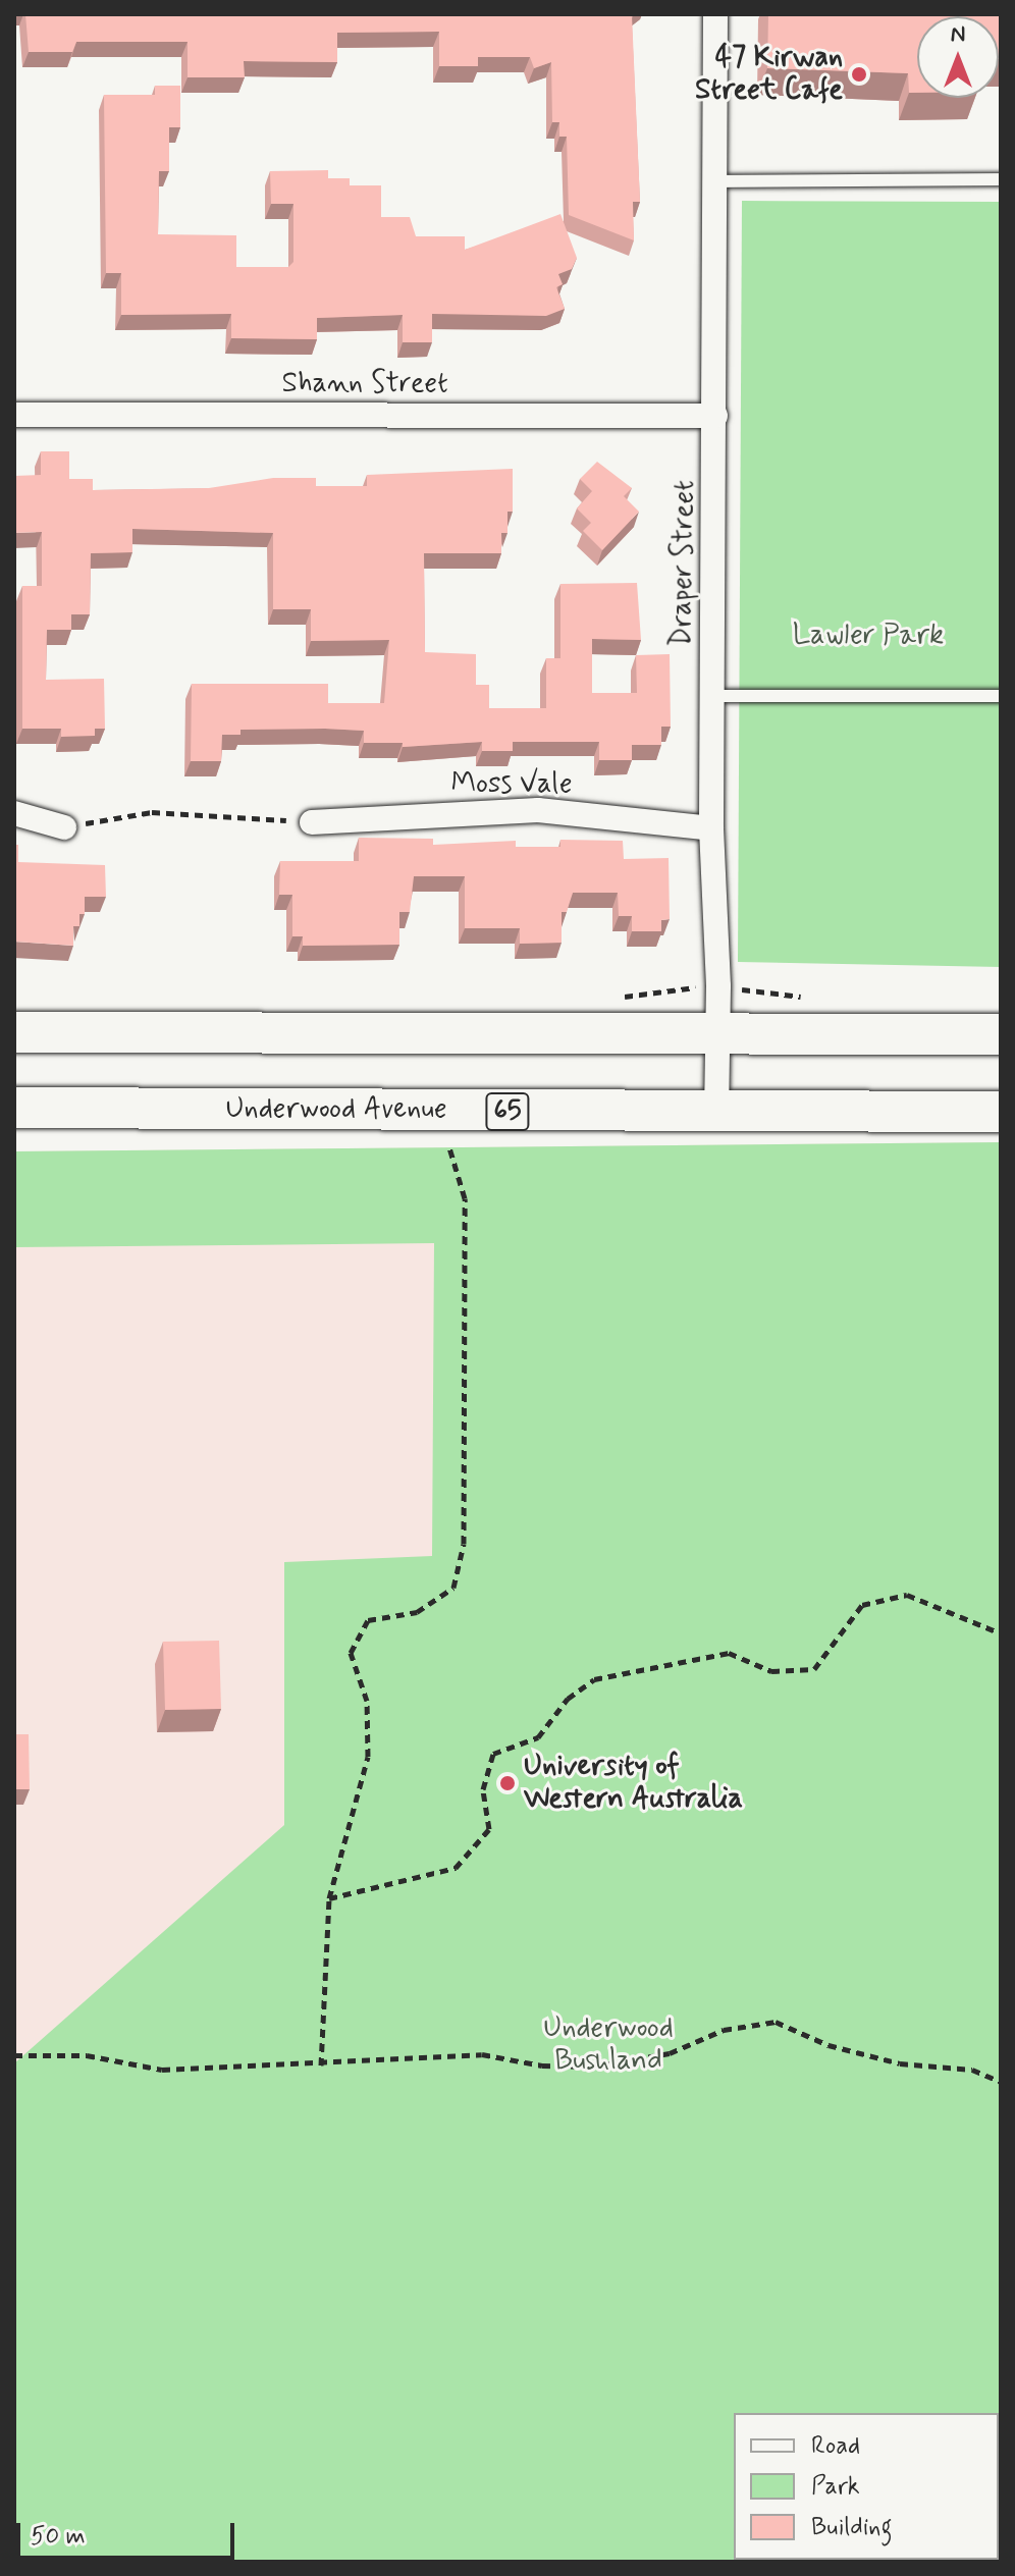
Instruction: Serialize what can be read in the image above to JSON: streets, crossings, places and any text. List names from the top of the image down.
{
  "streets": {
    "main road": ["Underwood Avenue", "65"],
    "street": ["Shann Street", "Draper Street", "Moss Vale"]
  },
  "crossings": [
    ["Shann Street", "Draper Street"],
    ["Draper Street", "Moss Vale"],
    ["Draper Street", "Underwood Avenue"]
  ],
  "parks": ["Lawler Park", "Underwood Bushland"],
  "places": ["47 Kirwan Street Cafe", "University of Western Australia"],
  "legend": ["Road", "Park", "Building"],
  "scale_bar": "50 m",
  "north": "top"
}
